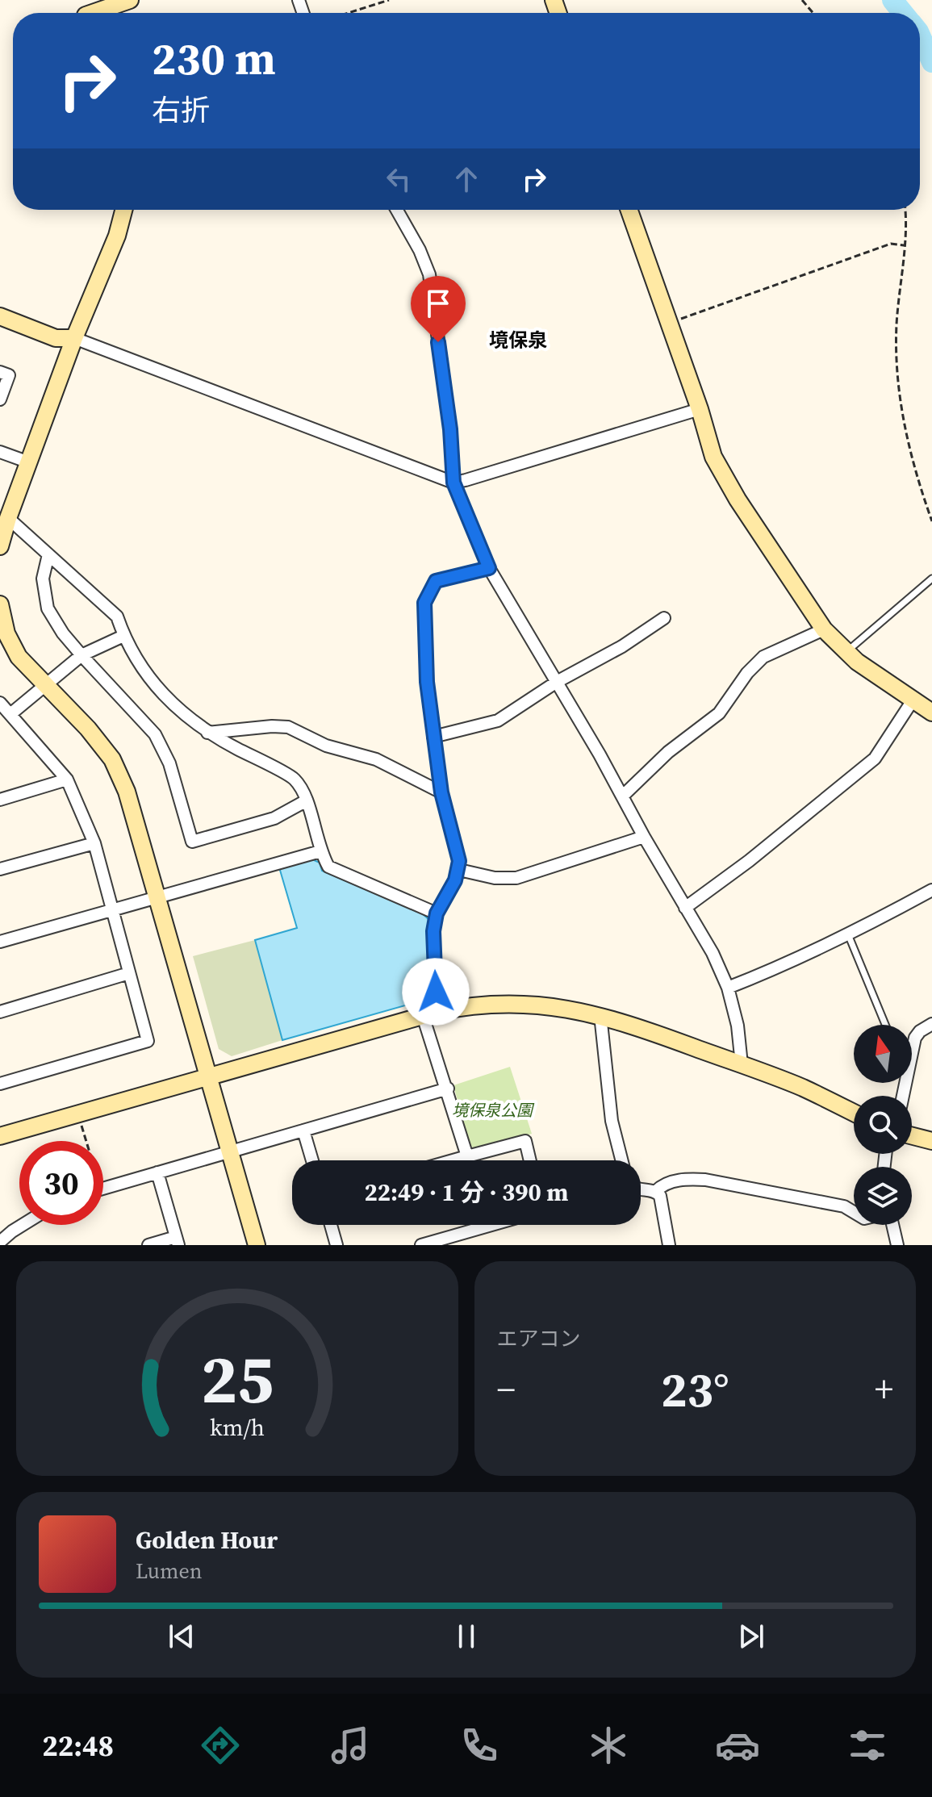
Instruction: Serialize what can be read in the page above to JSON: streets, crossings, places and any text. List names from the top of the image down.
{
  "districts": ["境保泉"],
  "parks": ["境保泉公園"],
  "north": "top",
  "page": {
    "turn": ["230 m", "右折"],
    "limit": "30",
    "trip": "22:49 · 1 分 · 390 m",
    "tile": "エアコン",
    "heat": ["−", "23°", "+"],
    "song": ["Golden Hour", "Lumen"],
    "tabs": "22:48",
    "gauge": ["25", "km/h"]
  }
}
